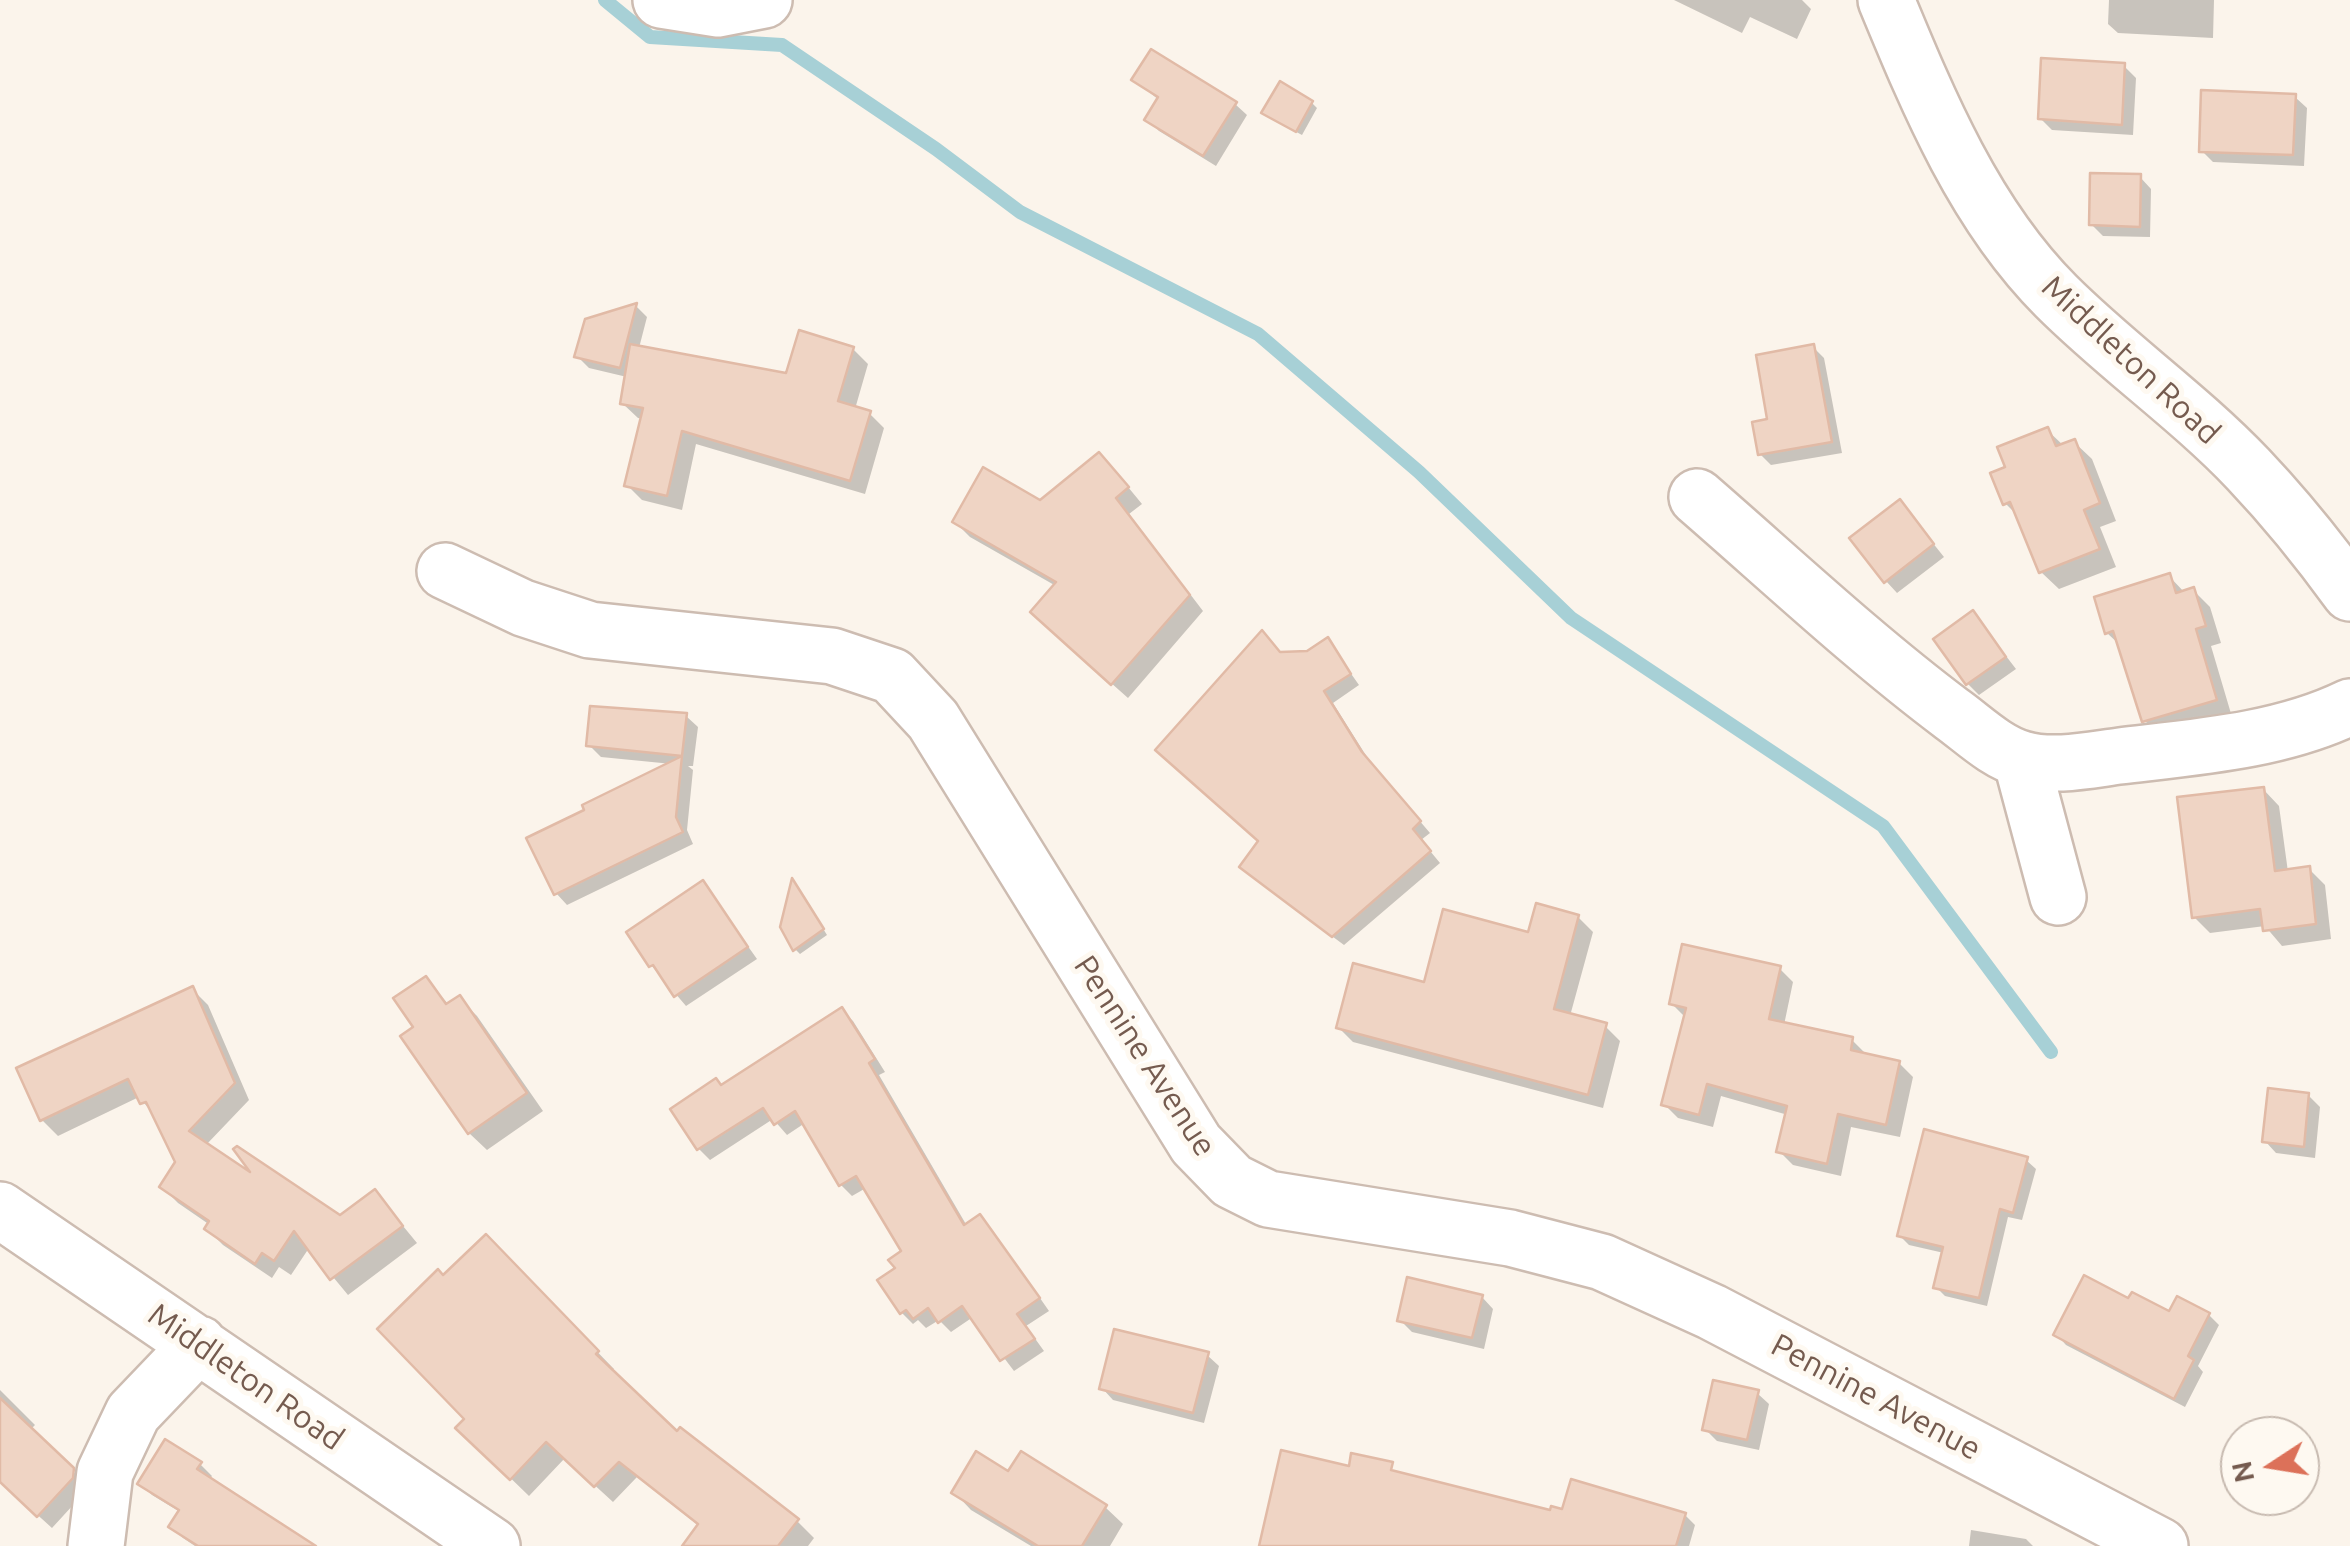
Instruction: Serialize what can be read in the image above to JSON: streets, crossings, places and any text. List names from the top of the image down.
{
  "streets": {
    "street": ["Middleton Road", "Pennine Avenue"]
  },
  "north": "left"
}
